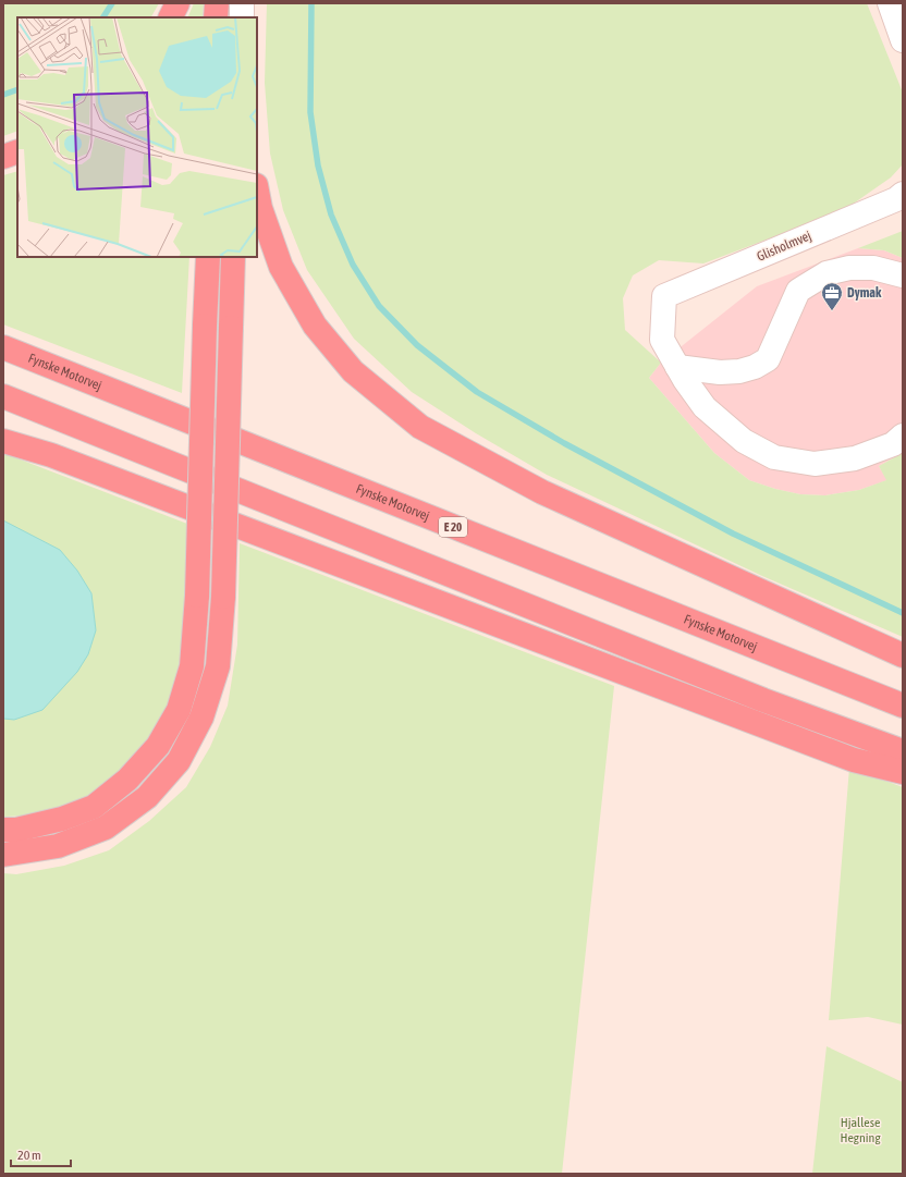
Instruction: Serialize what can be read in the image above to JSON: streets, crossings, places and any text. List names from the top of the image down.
{
  "streets": {
    "highway": ["Fynske Motorvej", "E 20"],
    "street": ["Glisholmvej"]
  },
  "parks": ["Hjallese Hegning"],
  "places": {
    "office": ["Dymak"]
  },
  "scale_bar": "20 m"
}
